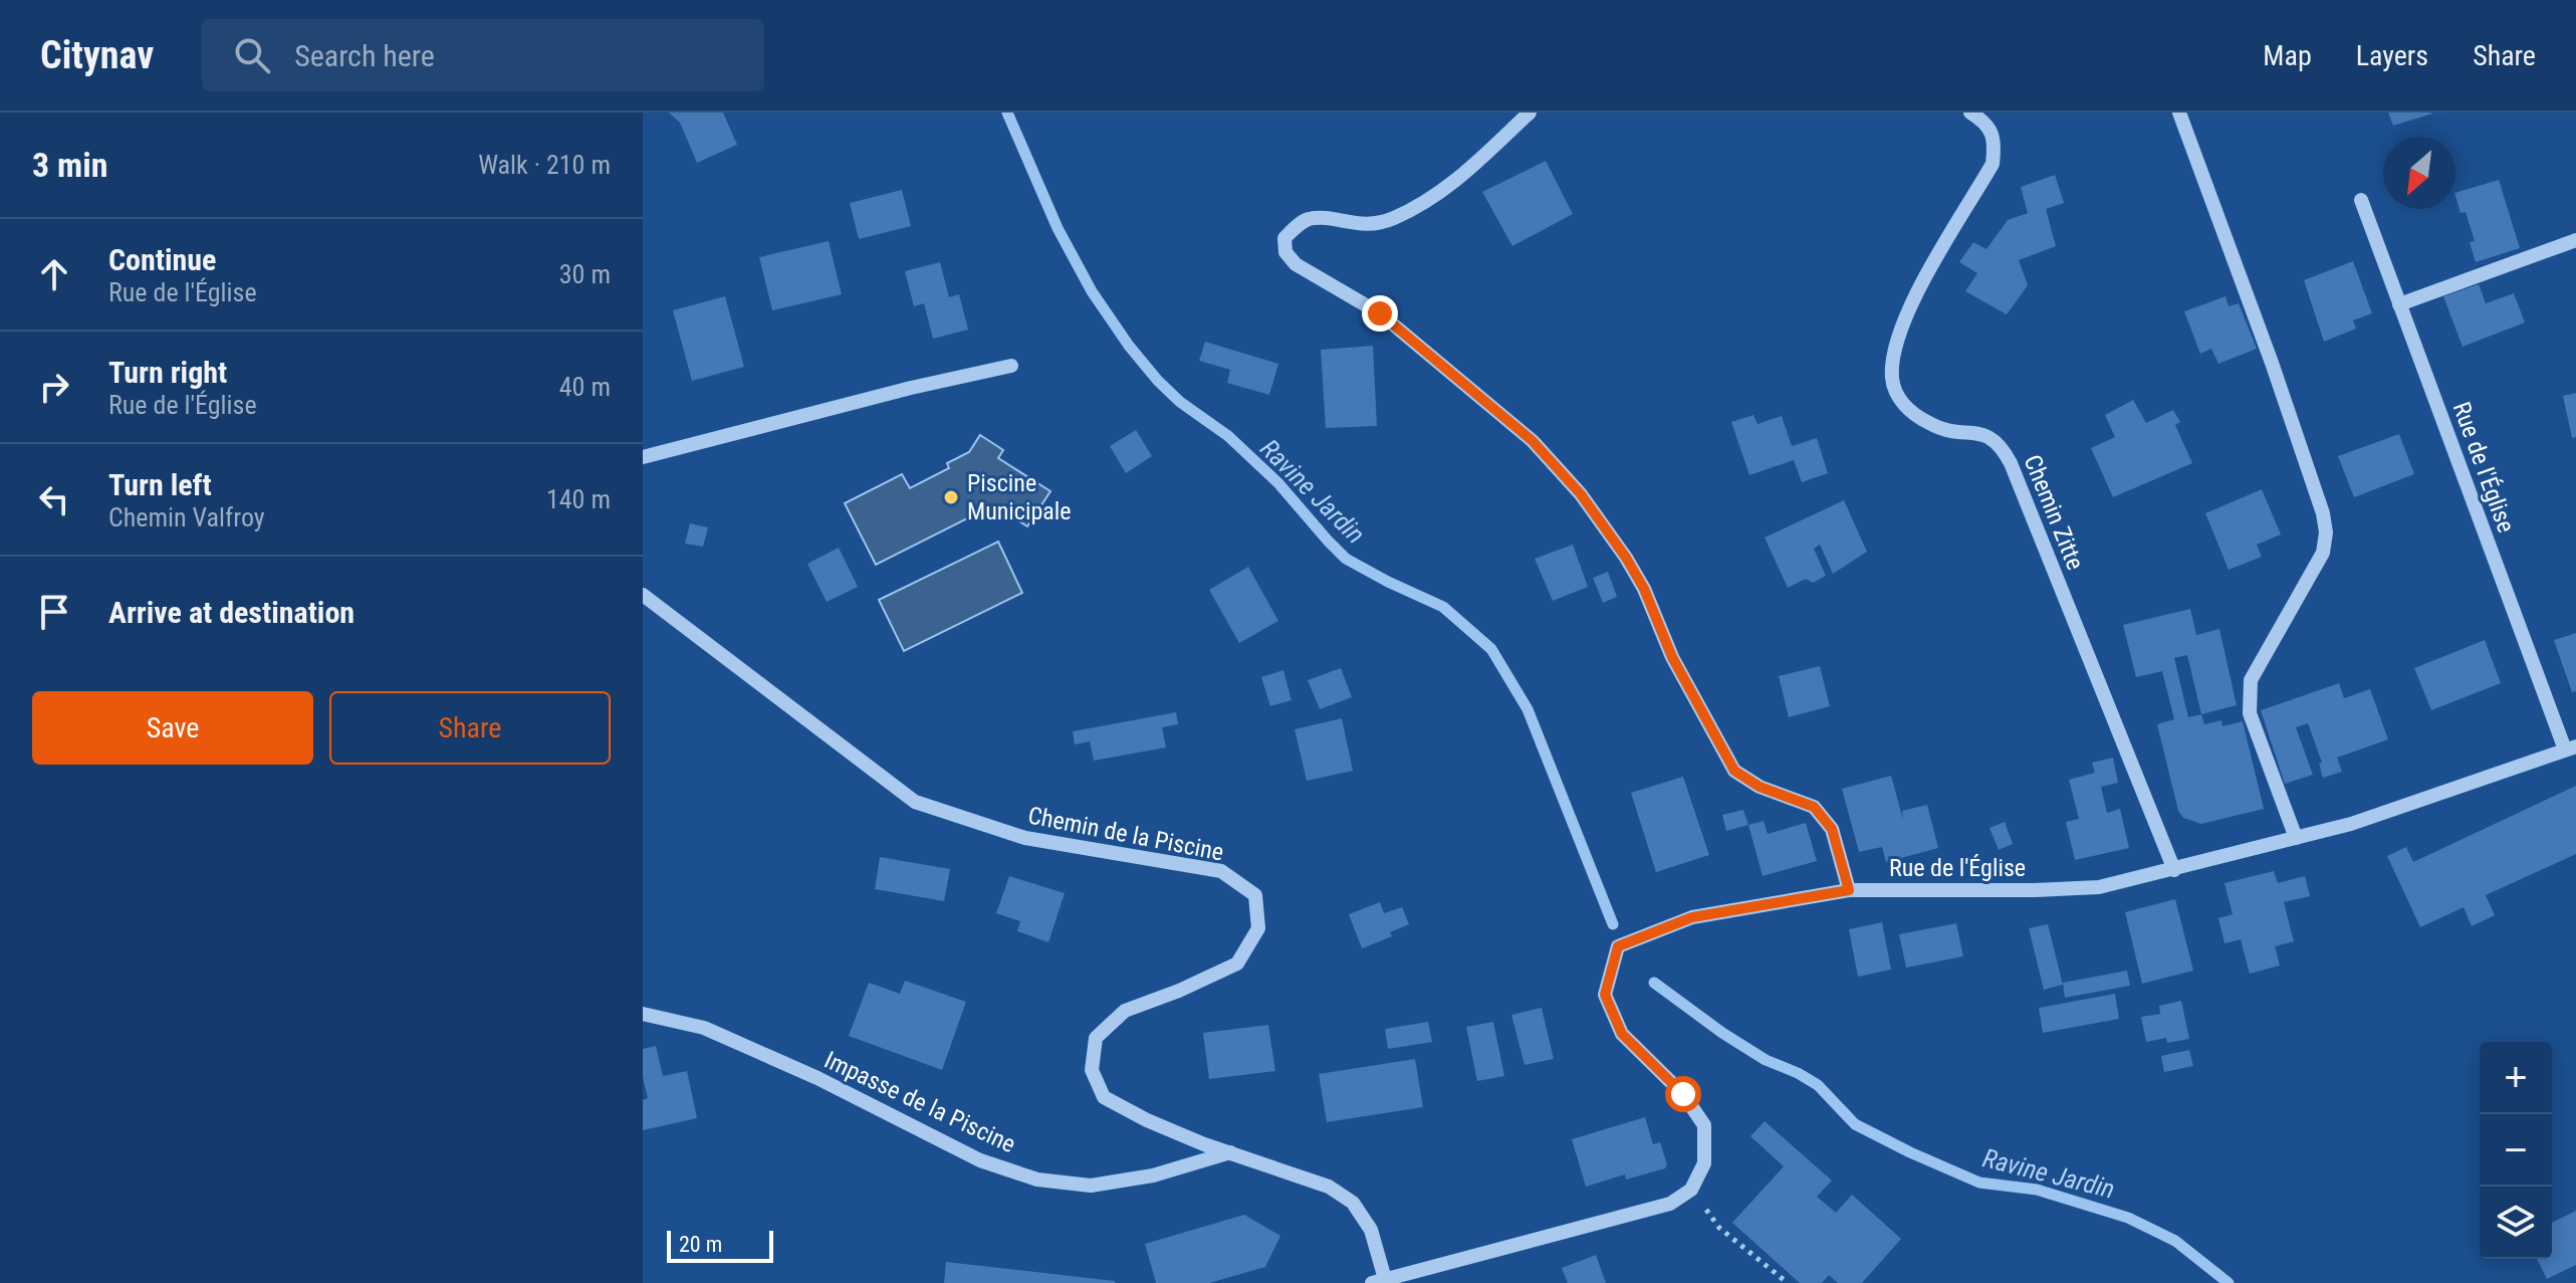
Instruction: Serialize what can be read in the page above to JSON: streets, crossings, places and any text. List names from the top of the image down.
{
  "streets": {
    "street": [
      "Rue de l'Église",
      "Chemin Zitte",
      "Chemin de la Piscine",
      "Impasse de la Piscine"
    ]
  },
  "crossings": [
    ["Rue de l'Église", "Chemin Zitte"],
    ["Chemin de la Piscine", "Impasse de la Piscine"]
  ],
  "water": ["Ravine Jardin"],
  "places": ["Piscine Municipale"],
  "scale_bar": "20 m",
  "north": "bottom left",
  "page": {
    "header": "Citynav",
    "search": "Search here",
    "nav": ["Map", "Layers", "Share"],
    "heading": ["3 min", "Walk · 210 m"],
    "list": [
      ["Continue", "Rue de l'Église", "30 m"],
      ["Turn right", "Rue de l'Église", "40 m"],
      ["Turn left", "Chemin Valfroy", "140 m"],
      "Arrive at destination"
    ],
    "buttons": ["Save", "Share"],
    "map_buttons": ["+", "−"],
    "scale": "20 m"
  }
}
